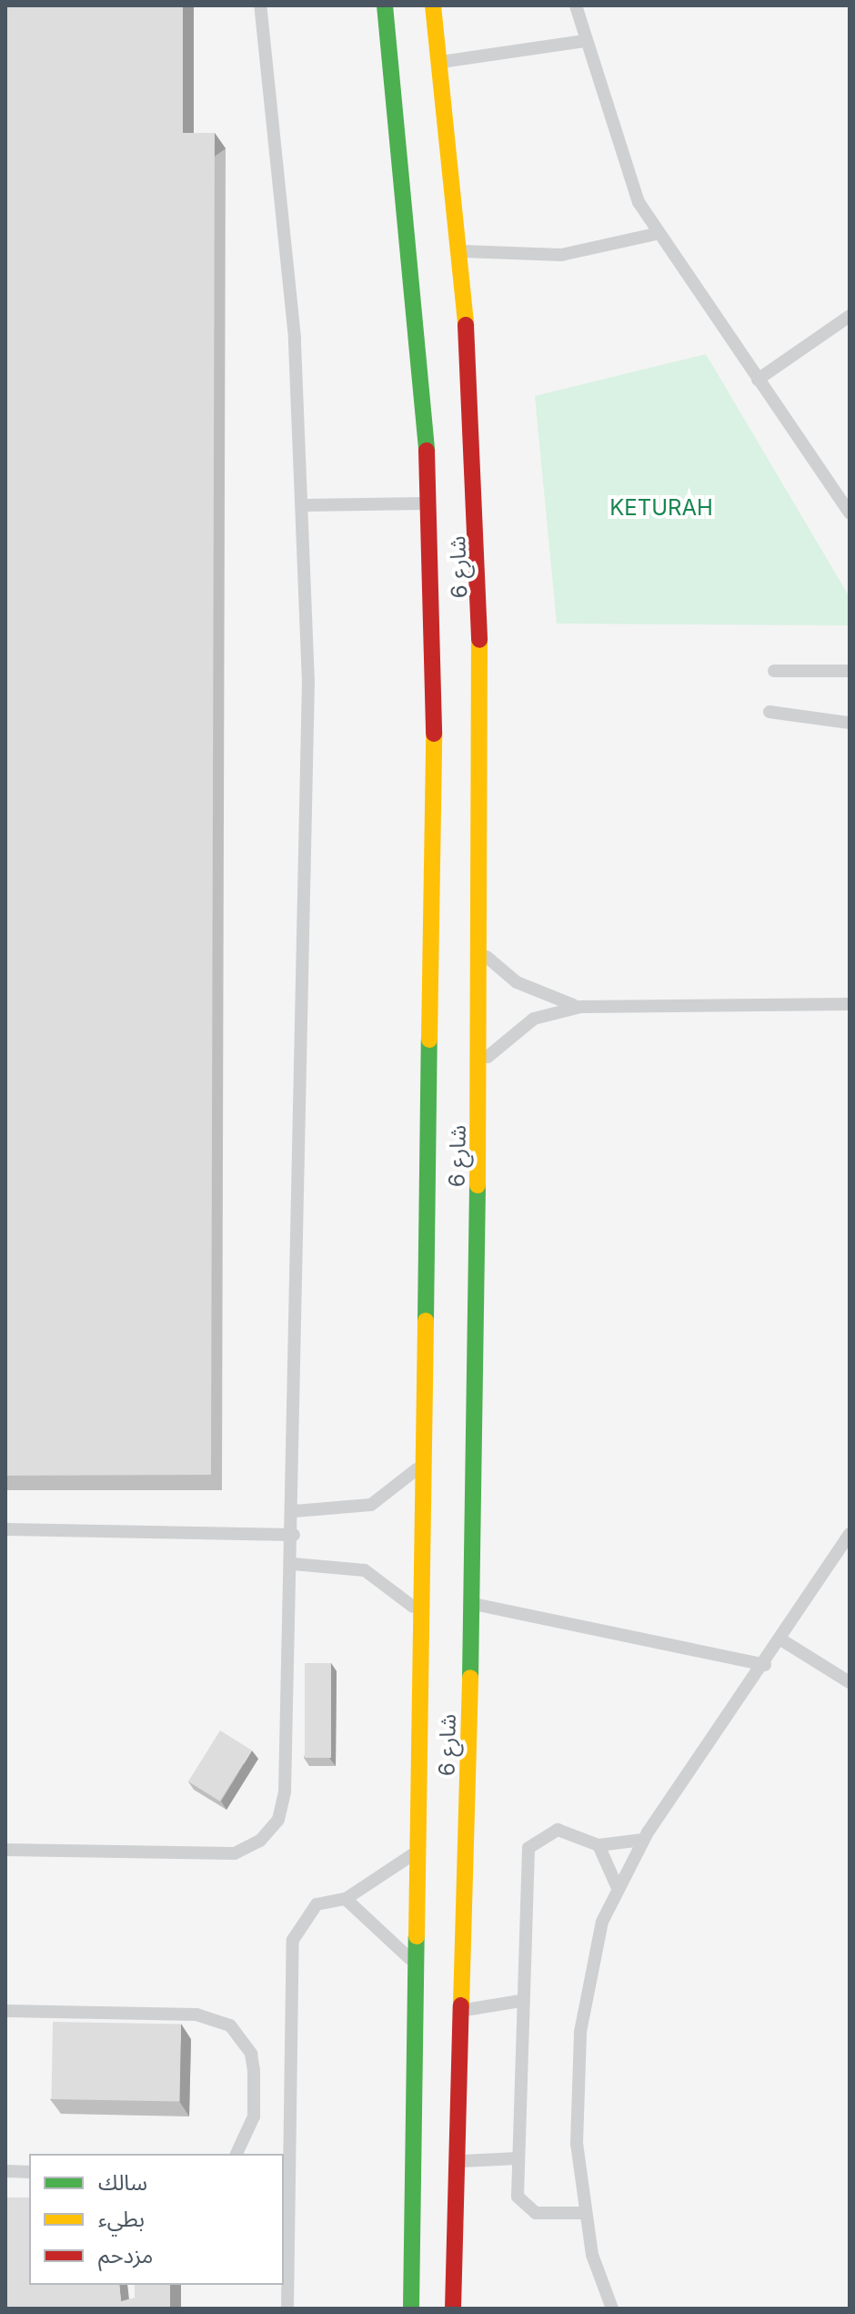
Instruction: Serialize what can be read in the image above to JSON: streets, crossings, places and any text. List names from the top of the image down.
{
  "streets": {
    "street": ["شارع 6"]
  },
  "parks": ["KETURAH"],
  "legend": ["سالك", "بطيء", "مزدحم"]
}
